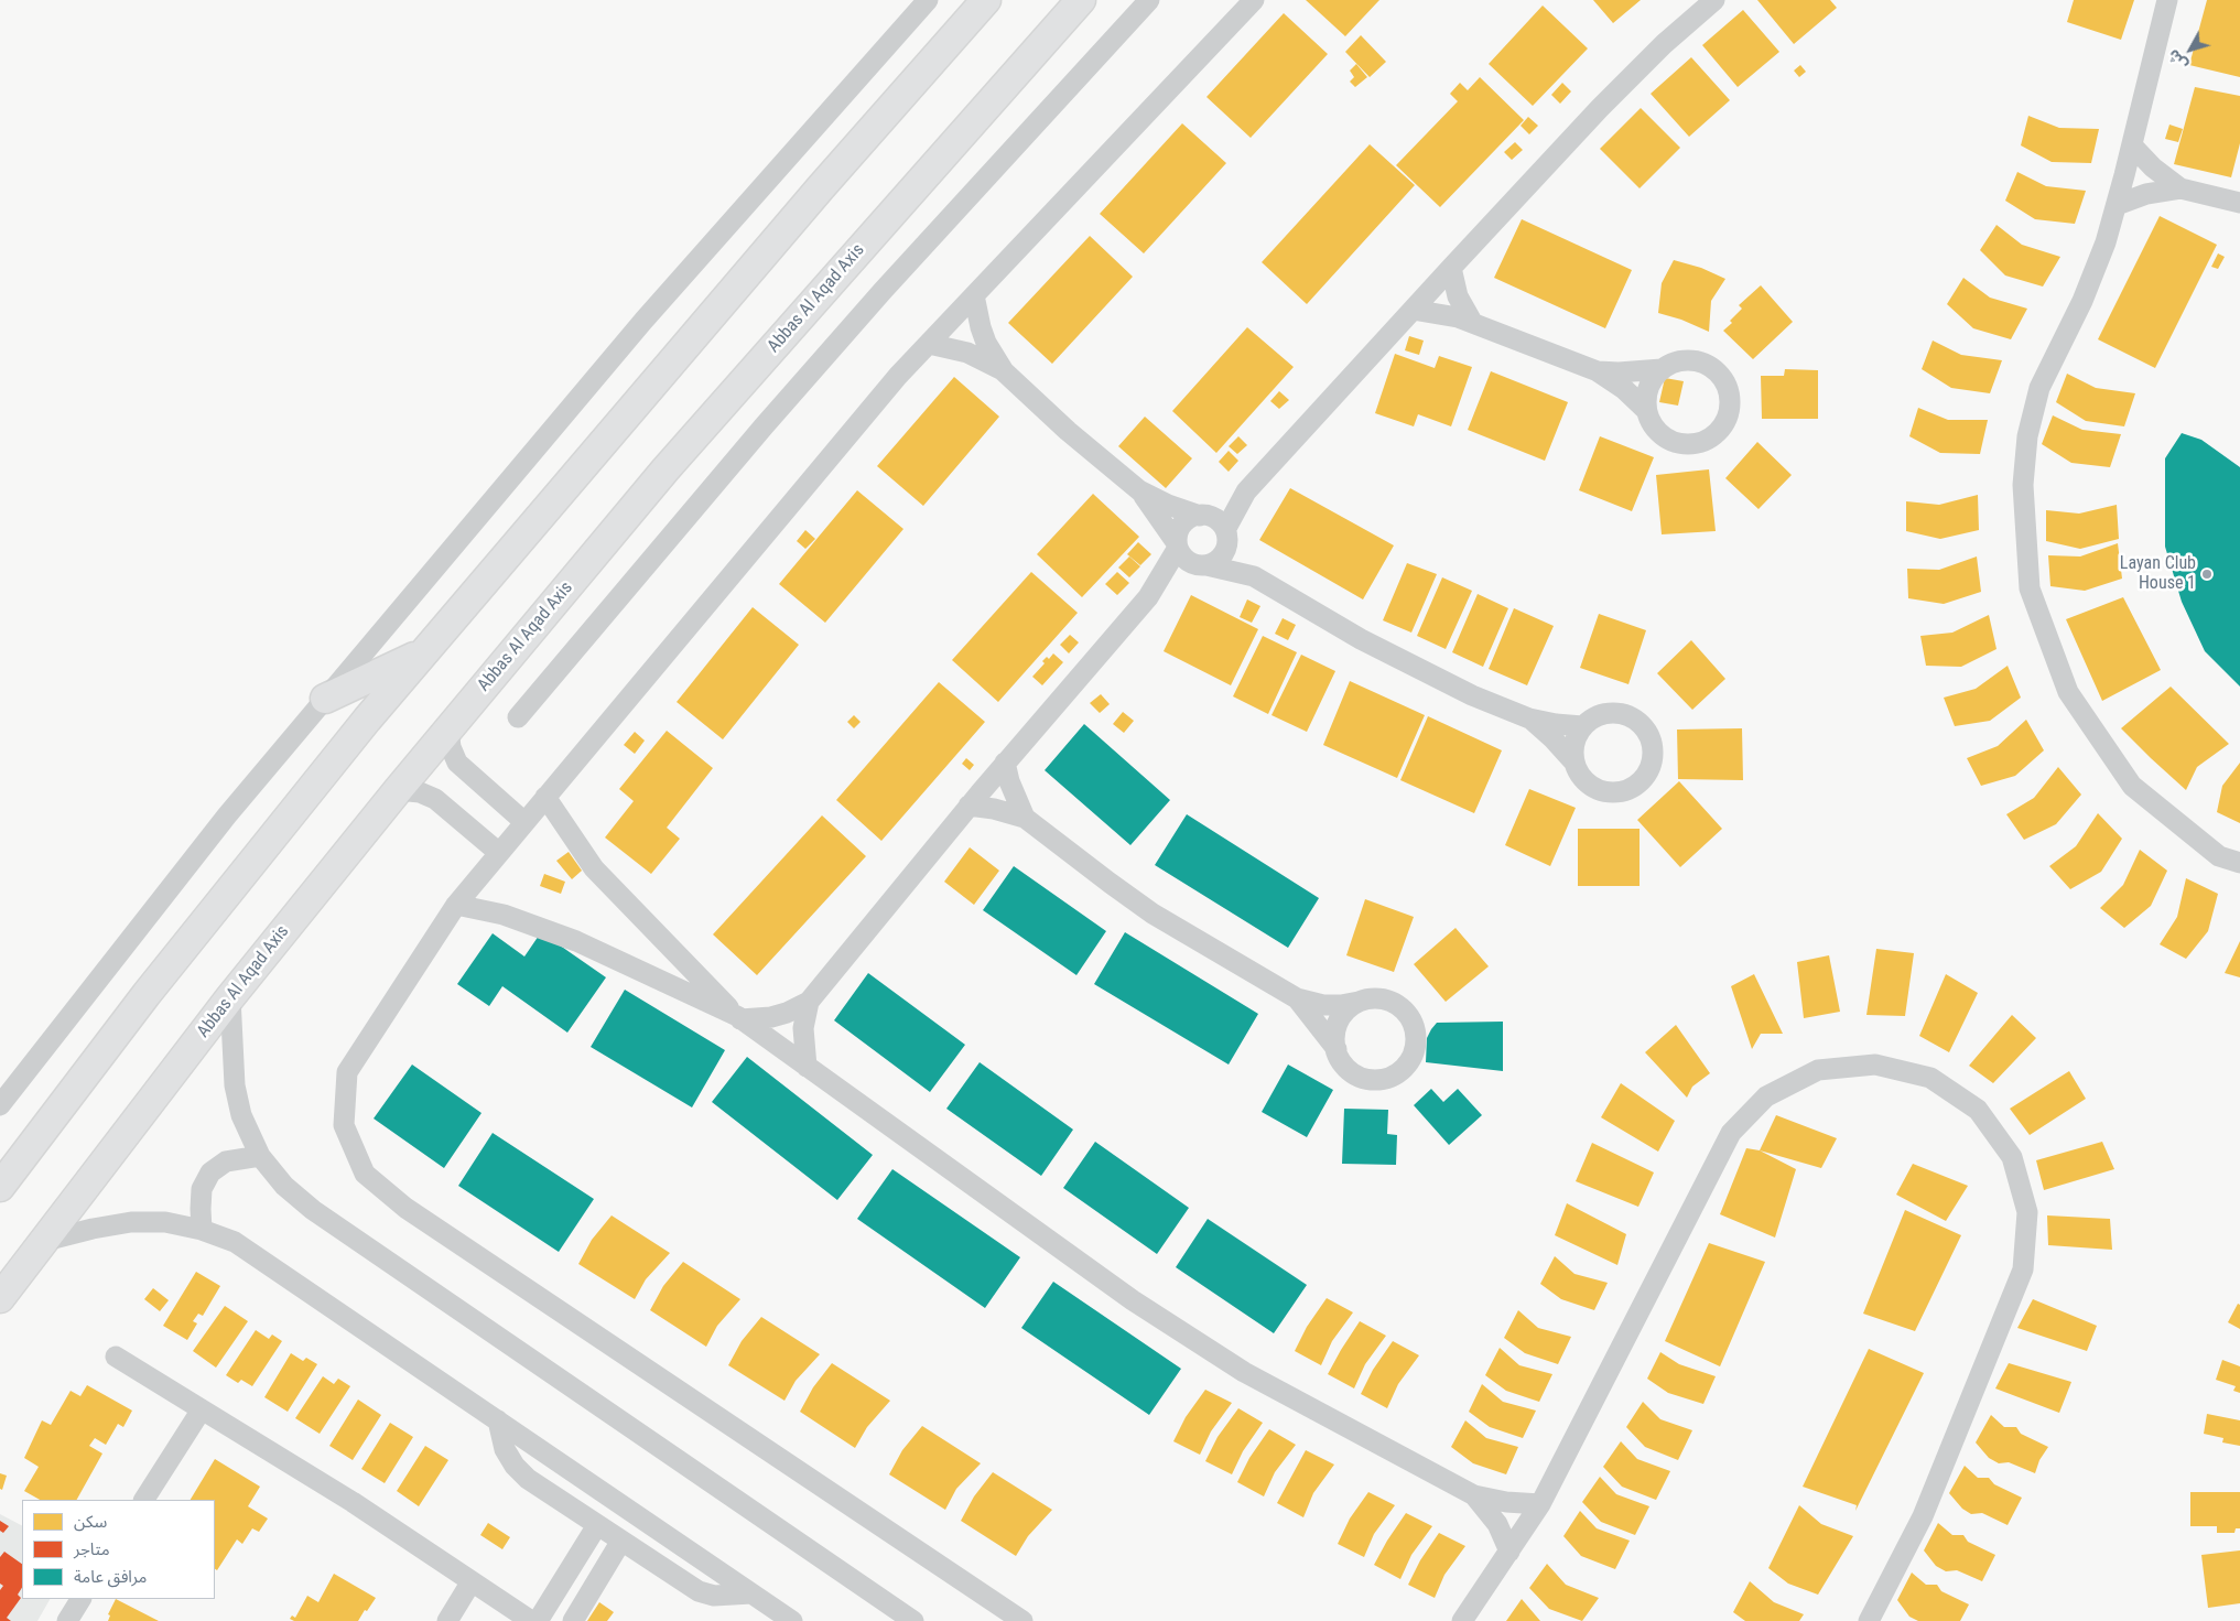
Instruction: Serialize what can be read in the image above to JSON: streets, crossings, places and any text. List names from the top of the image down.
{
  "streets": {
    "main road": ["Abbas Al Aqad Axis"]
  },
  "places": ["Layan Club House 1"],
  "legend": ["سكن", "متاجر", "مرافق عامة"],
  "north": "bottom left"
}
